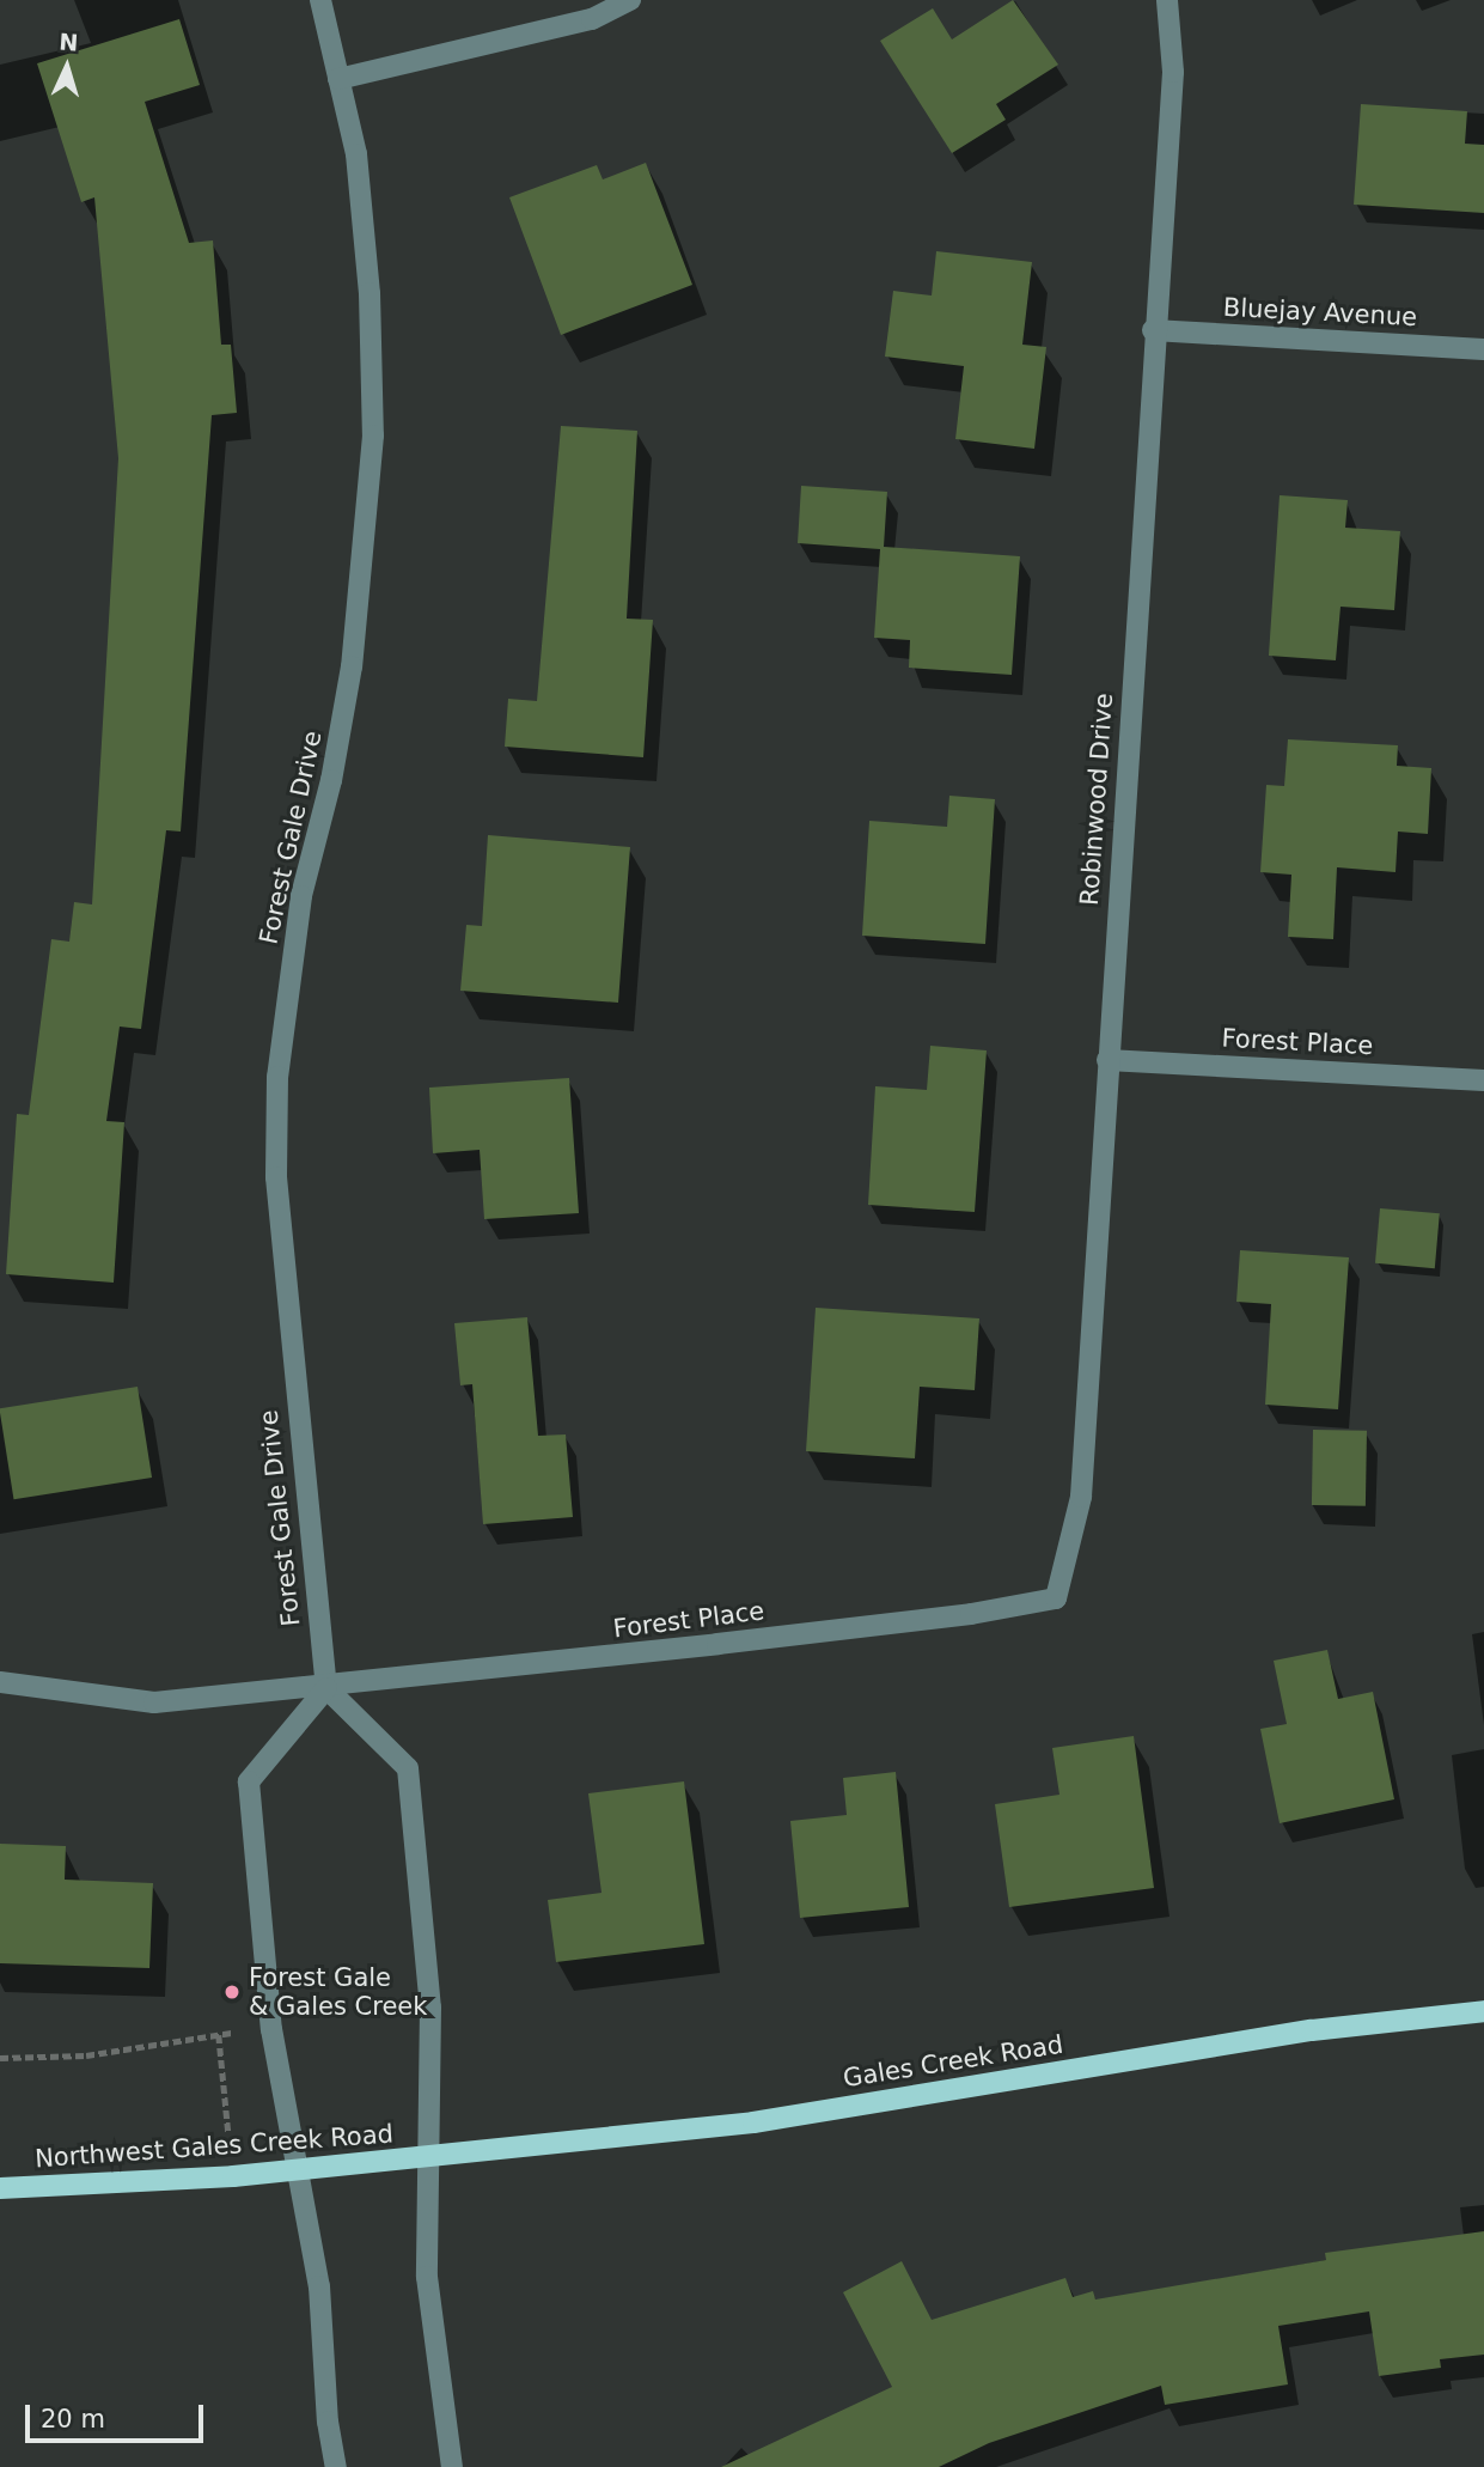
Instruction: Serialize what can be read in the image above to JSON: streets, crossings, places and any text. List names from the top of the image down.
{
  "streets": {
    "main road": ["Gales Creek Road", "Northwest Gales Creek Road"],
    "street": [
      "Bluejay Avenue",
      "Robinwood Drive",
      "Forest Gale Drive",
      "Forest Place"
    ]
  },
  "crossings": [
    ["Bluejay Avenue", "Robinwood Drive"],
    ["Robinwood Drive", "Forest Place"],
    ["Forest Gale Drive", "Forest Place"],
    ["Gales Creek Road", "Northwest Gales Creek Road"]
  ],
  "places": ["Forest Gale & Gales Creek"],
  "scale_bar": "20 m",
  "north": "top"
}
